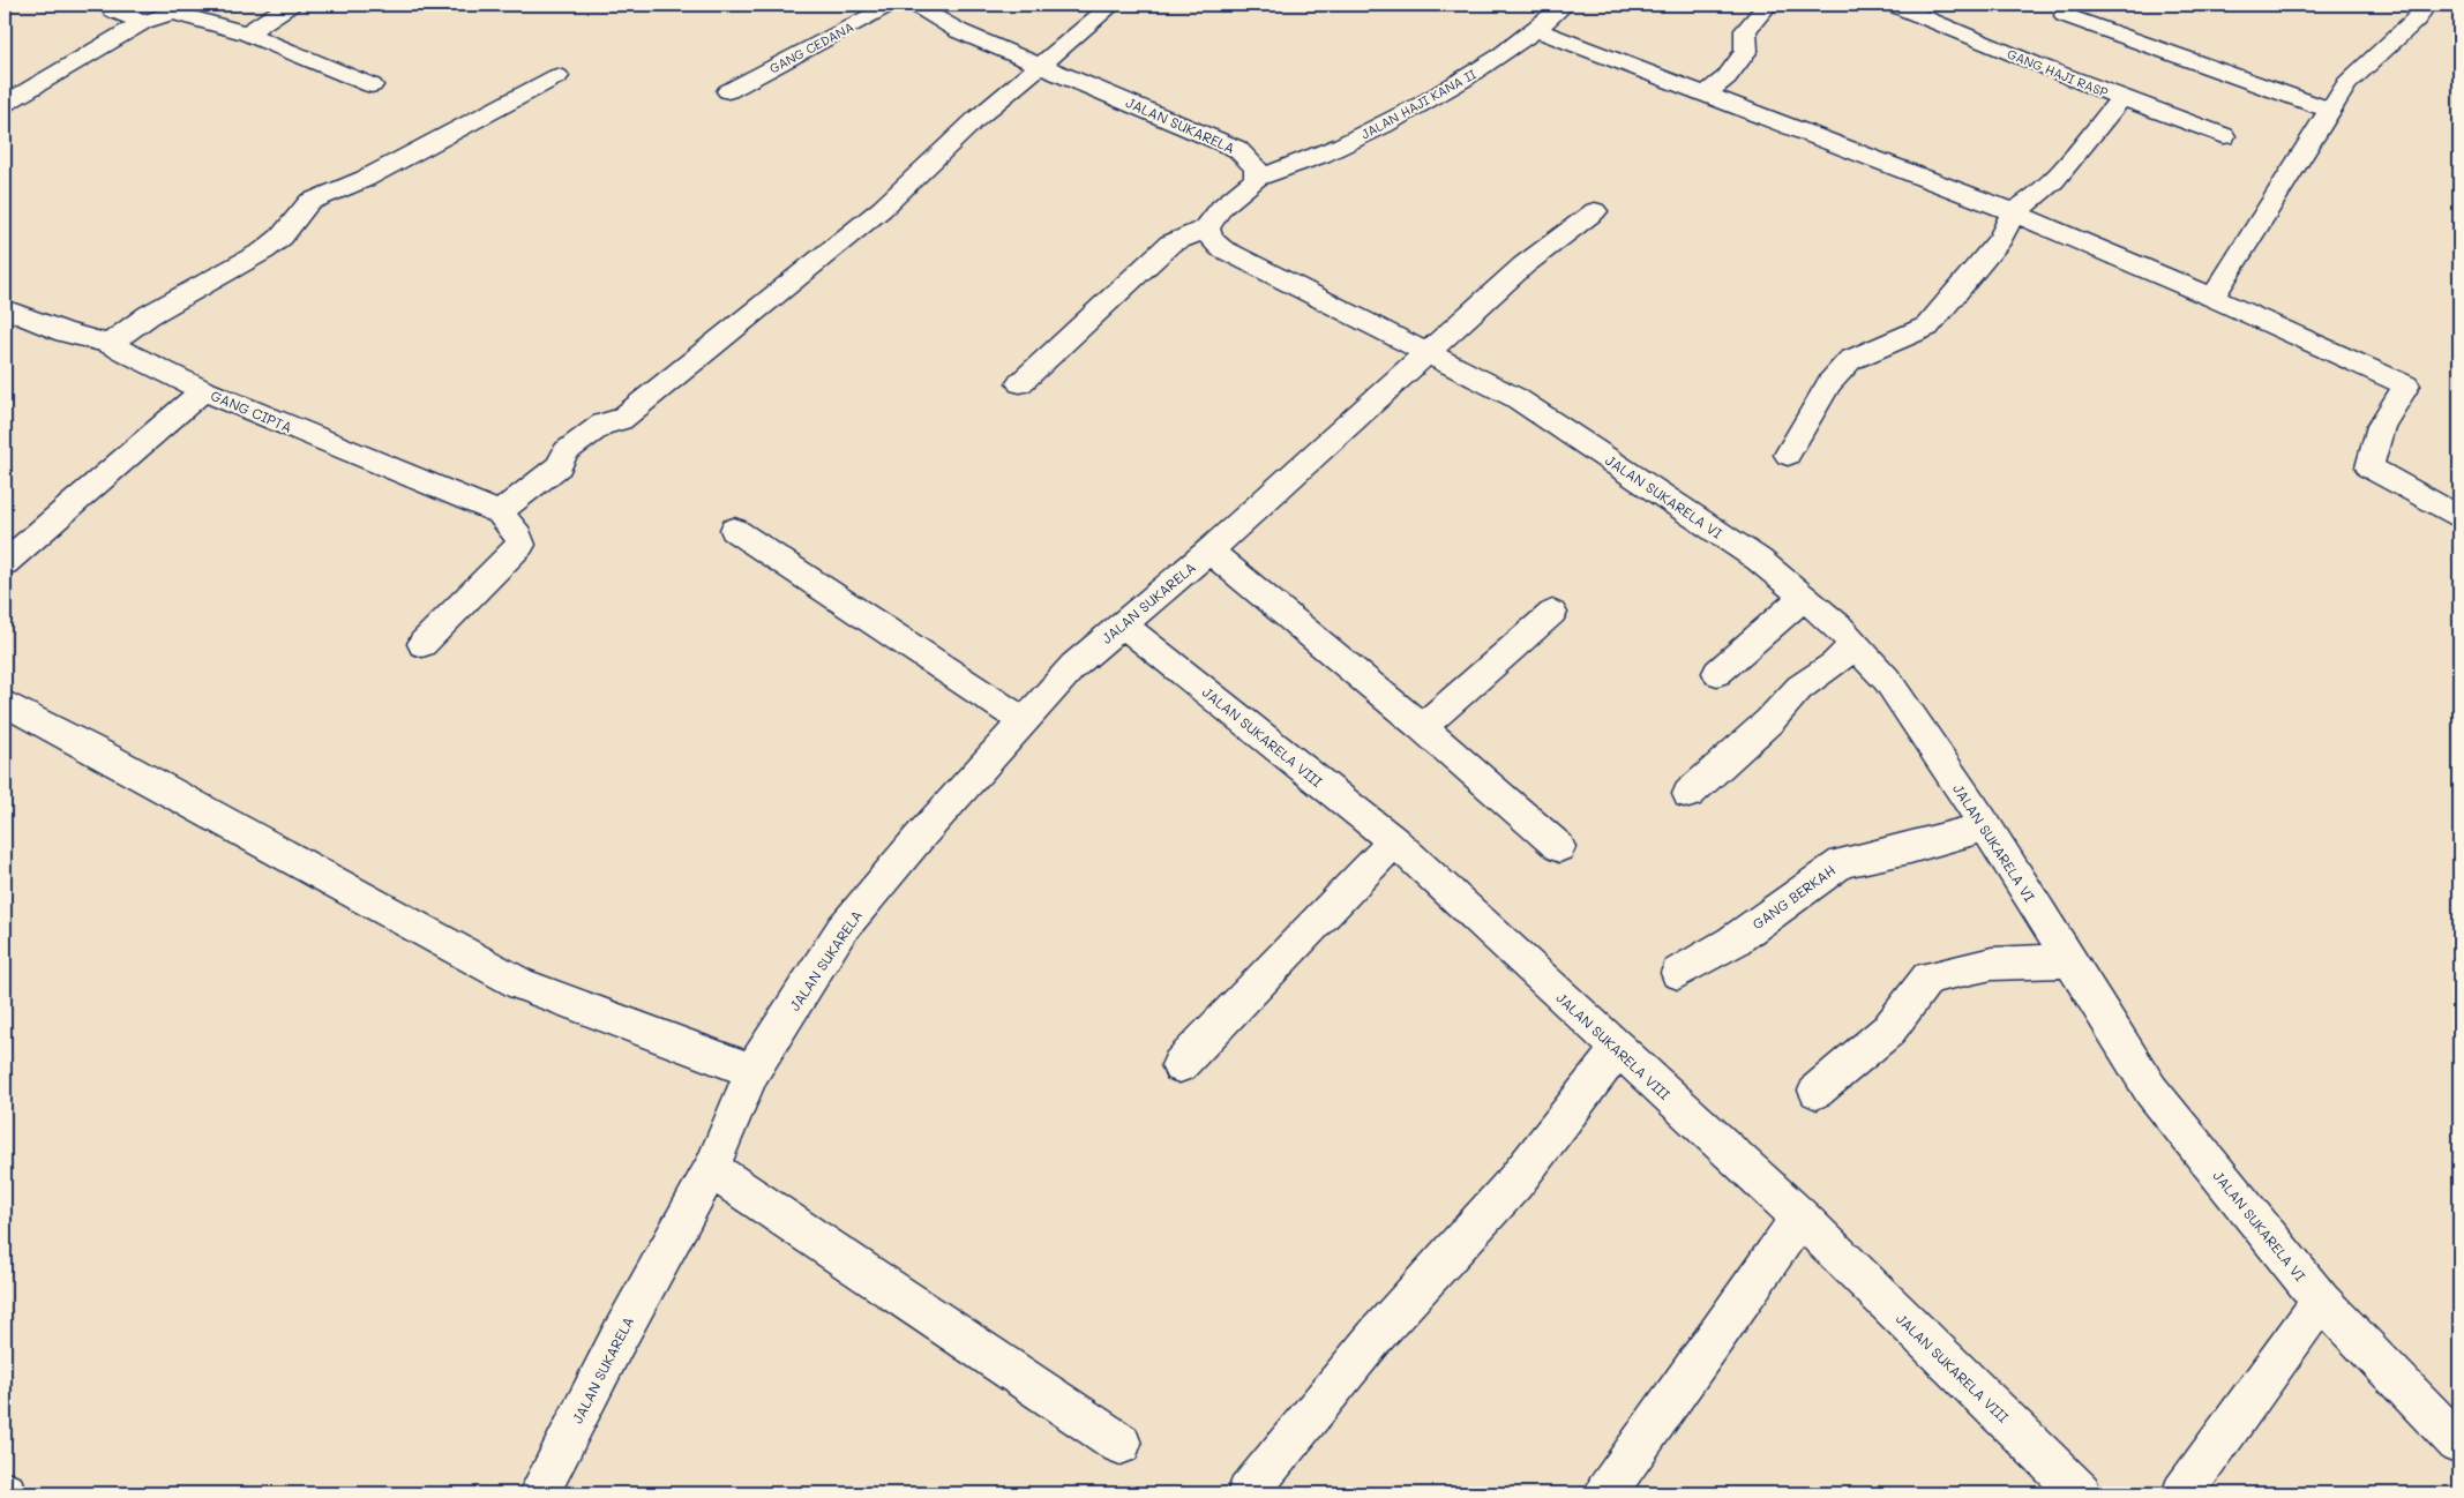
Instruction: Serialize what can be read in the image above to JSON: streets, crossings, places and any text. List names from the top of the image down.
{
  "streets": {
    "street": [
      "GANG CEDANA",
      "GANG HAJI RASP",
      "JALAN HAJI KANA II",
      "JALAN SUKARELA",
      "GANG CIPTA",
      "JALAN SUKARELA VI",
      "JALAN SUKARELA VIII",
      "GANG BERKAH"
    ]
  },
  "crossings": [
    ["JALAN HAJI KANA II", "JALAN SUKARELA"],
    ["JALAN SUKARELA", "JALAN SUKARELA VI"],
    ["JALAN SUKARELA", "JALAN SUKARELA VIII"],
    ["JALAN SUKARELA VI", "GANG BERKAH"]
  ]
}
